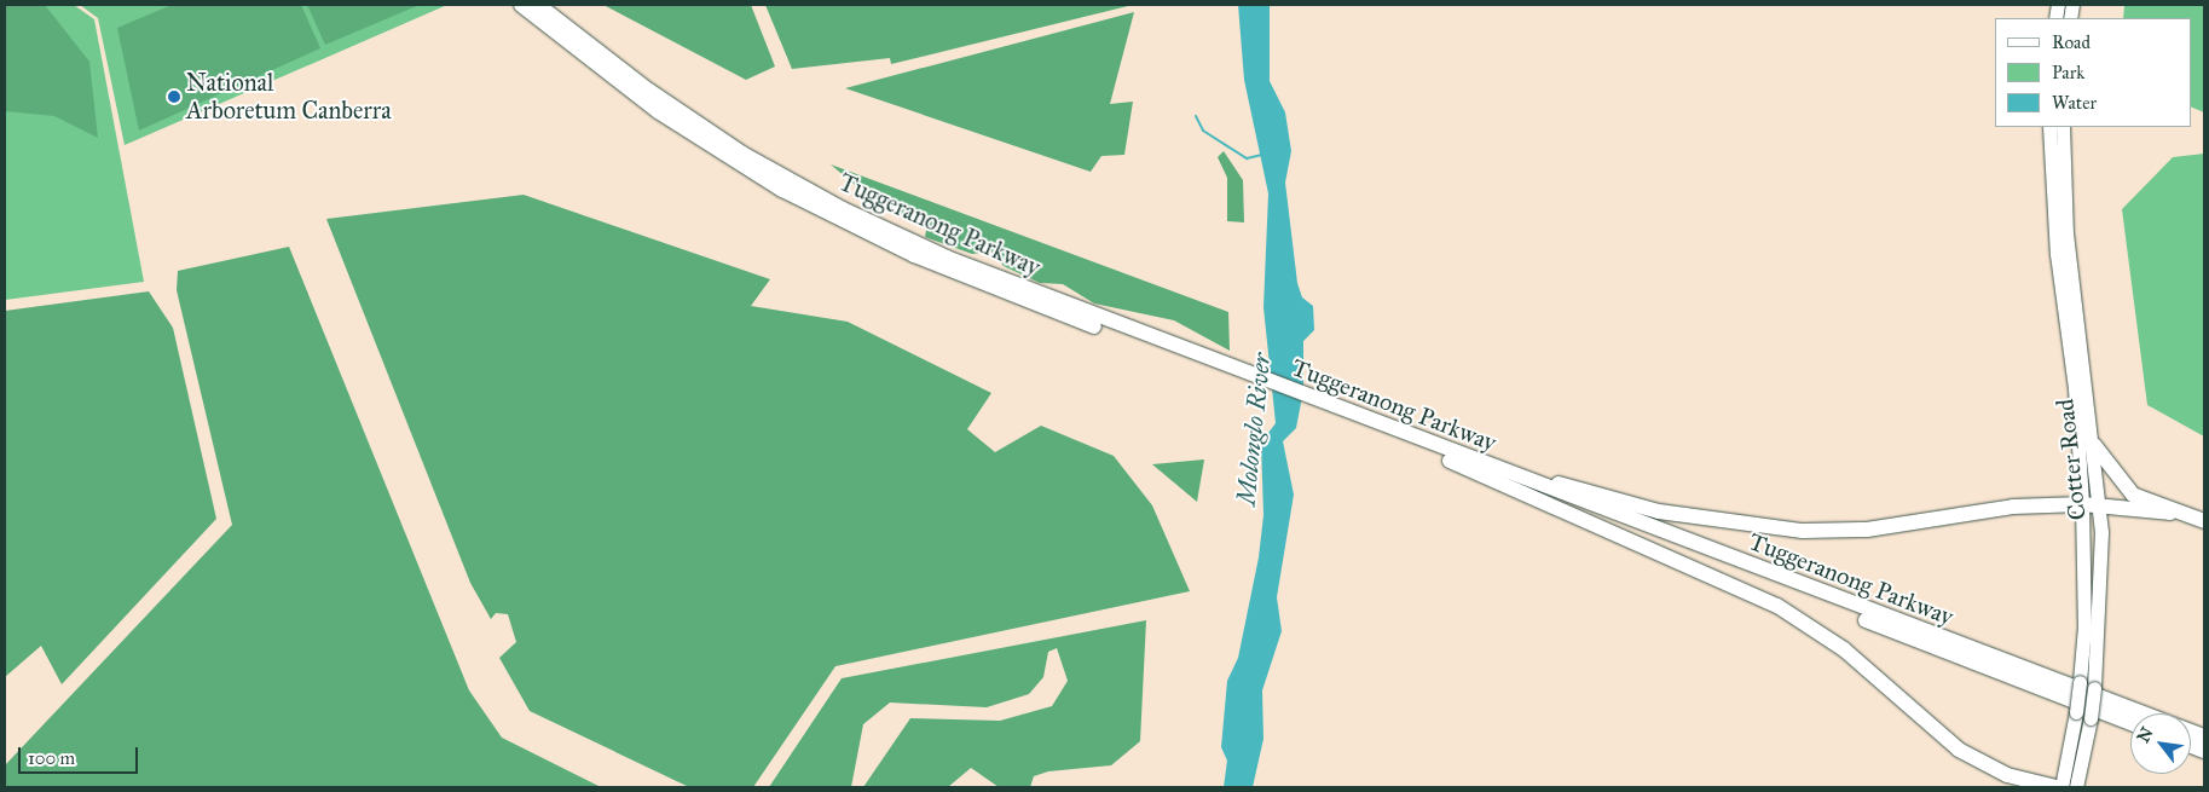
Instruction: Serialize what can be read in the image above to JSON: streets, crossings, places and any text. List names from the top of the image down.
{
  "streets": {
    "highway": ["Tuggeranong Parkway"],
    "main road": ["Cotter Road"]
  },
  "water": ["Molonglo River"],
  "places": ["National Arboretum Canberra"],
  "legend": ["Road", "Park", "Water"],
  "scale_bar": "100 m",
  "north": "top left"
}
